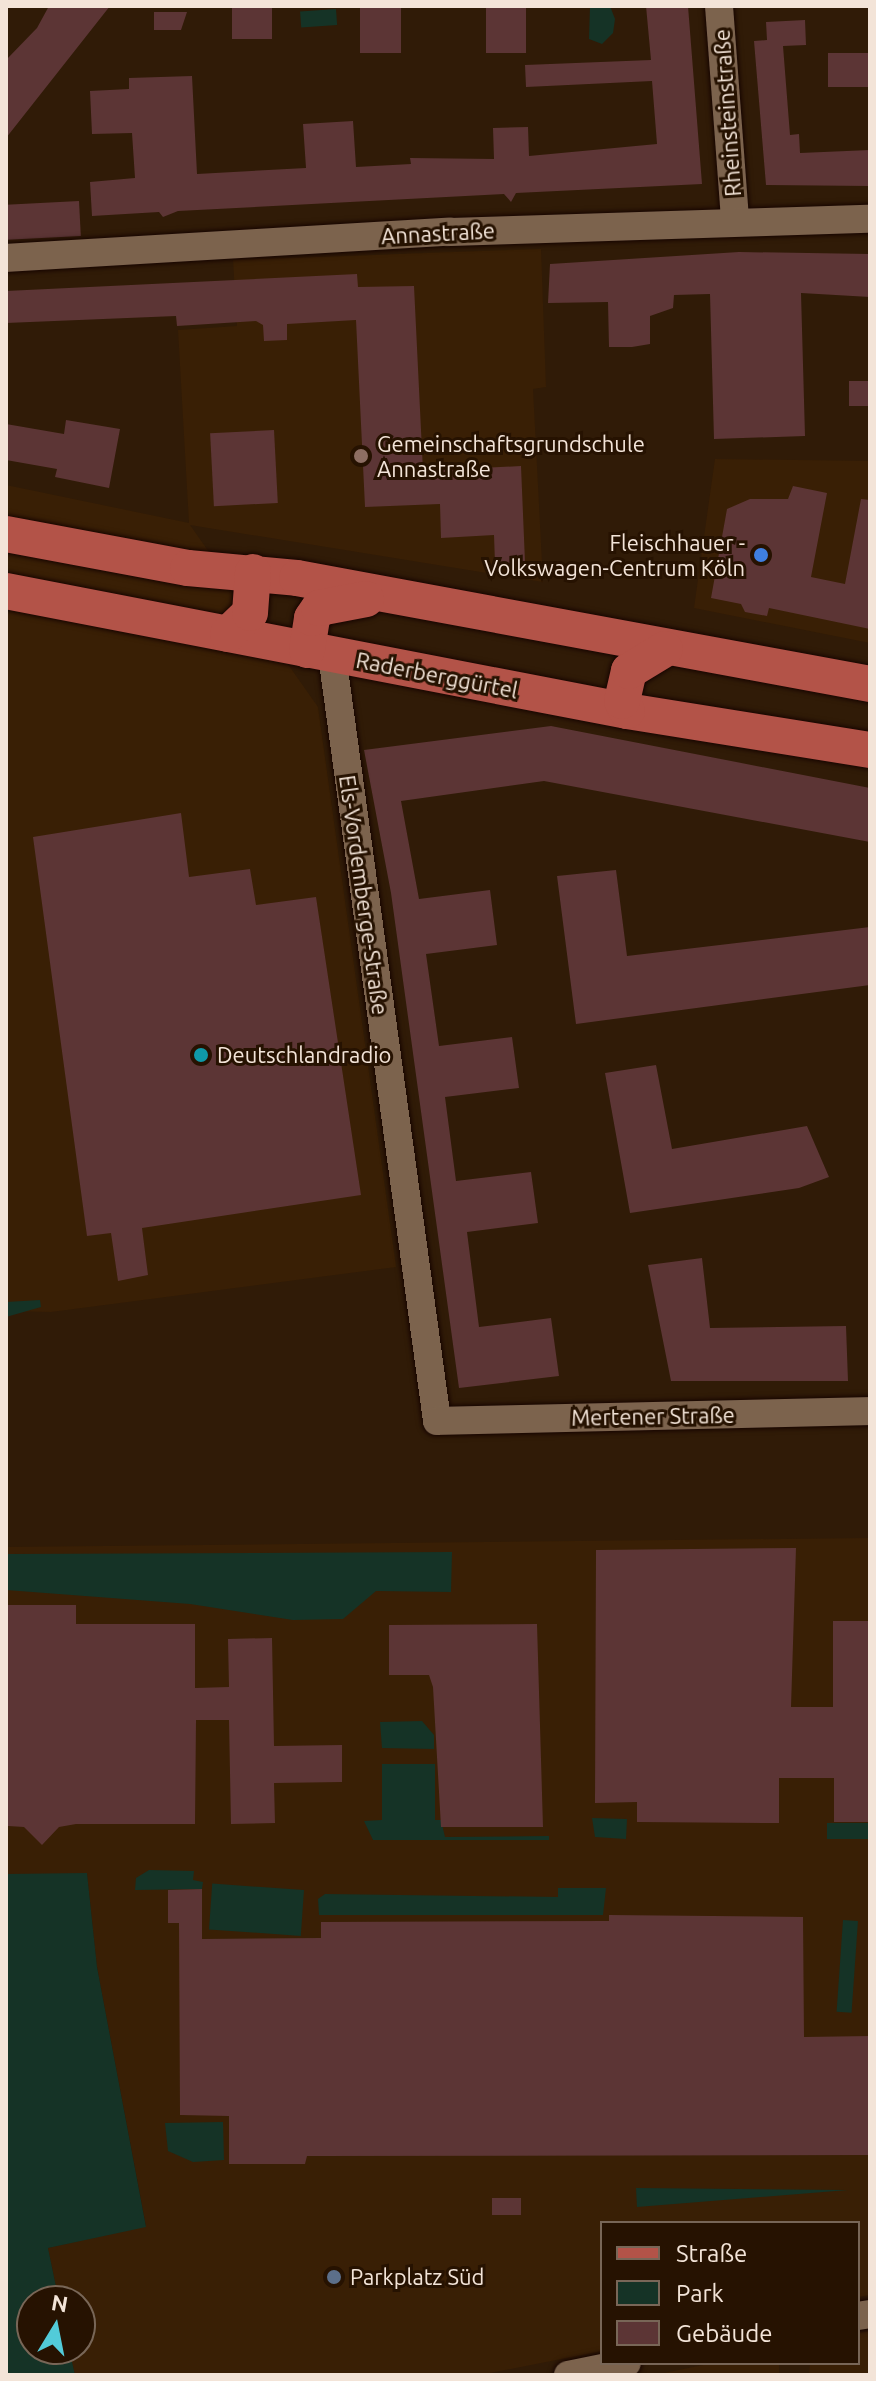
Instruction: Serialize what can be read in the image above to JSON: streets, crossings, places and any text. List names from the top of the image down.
{
  "streets": {
    "main road": ["Raderberggürtel"],
    "street": [
      "Rheinsteinstraße",
      "Annastraße",
      "Els-Vordemberge-Straße",
      "Mertener Straße"
    ]
  },
  "crossings": [
    ["Rheinsteinstraße", "Annastraße"],
    ["Raderberggürtel", "Els-Vordemberge-Straße"],
    ["Els-Vordemberge-Straße", "Mertener Straße"]
  ],
  "places": [
    "Gemeinschaftsgrundschule Annastraße",
    "Fleischhauer - Volkswagen-Centrum Köln",
    "Deutschlandradio",
    "Parkplatz Süd"
  ],
  "legend": ["Straße", "Park", "Gebäude"],
  "north": "top"
}
